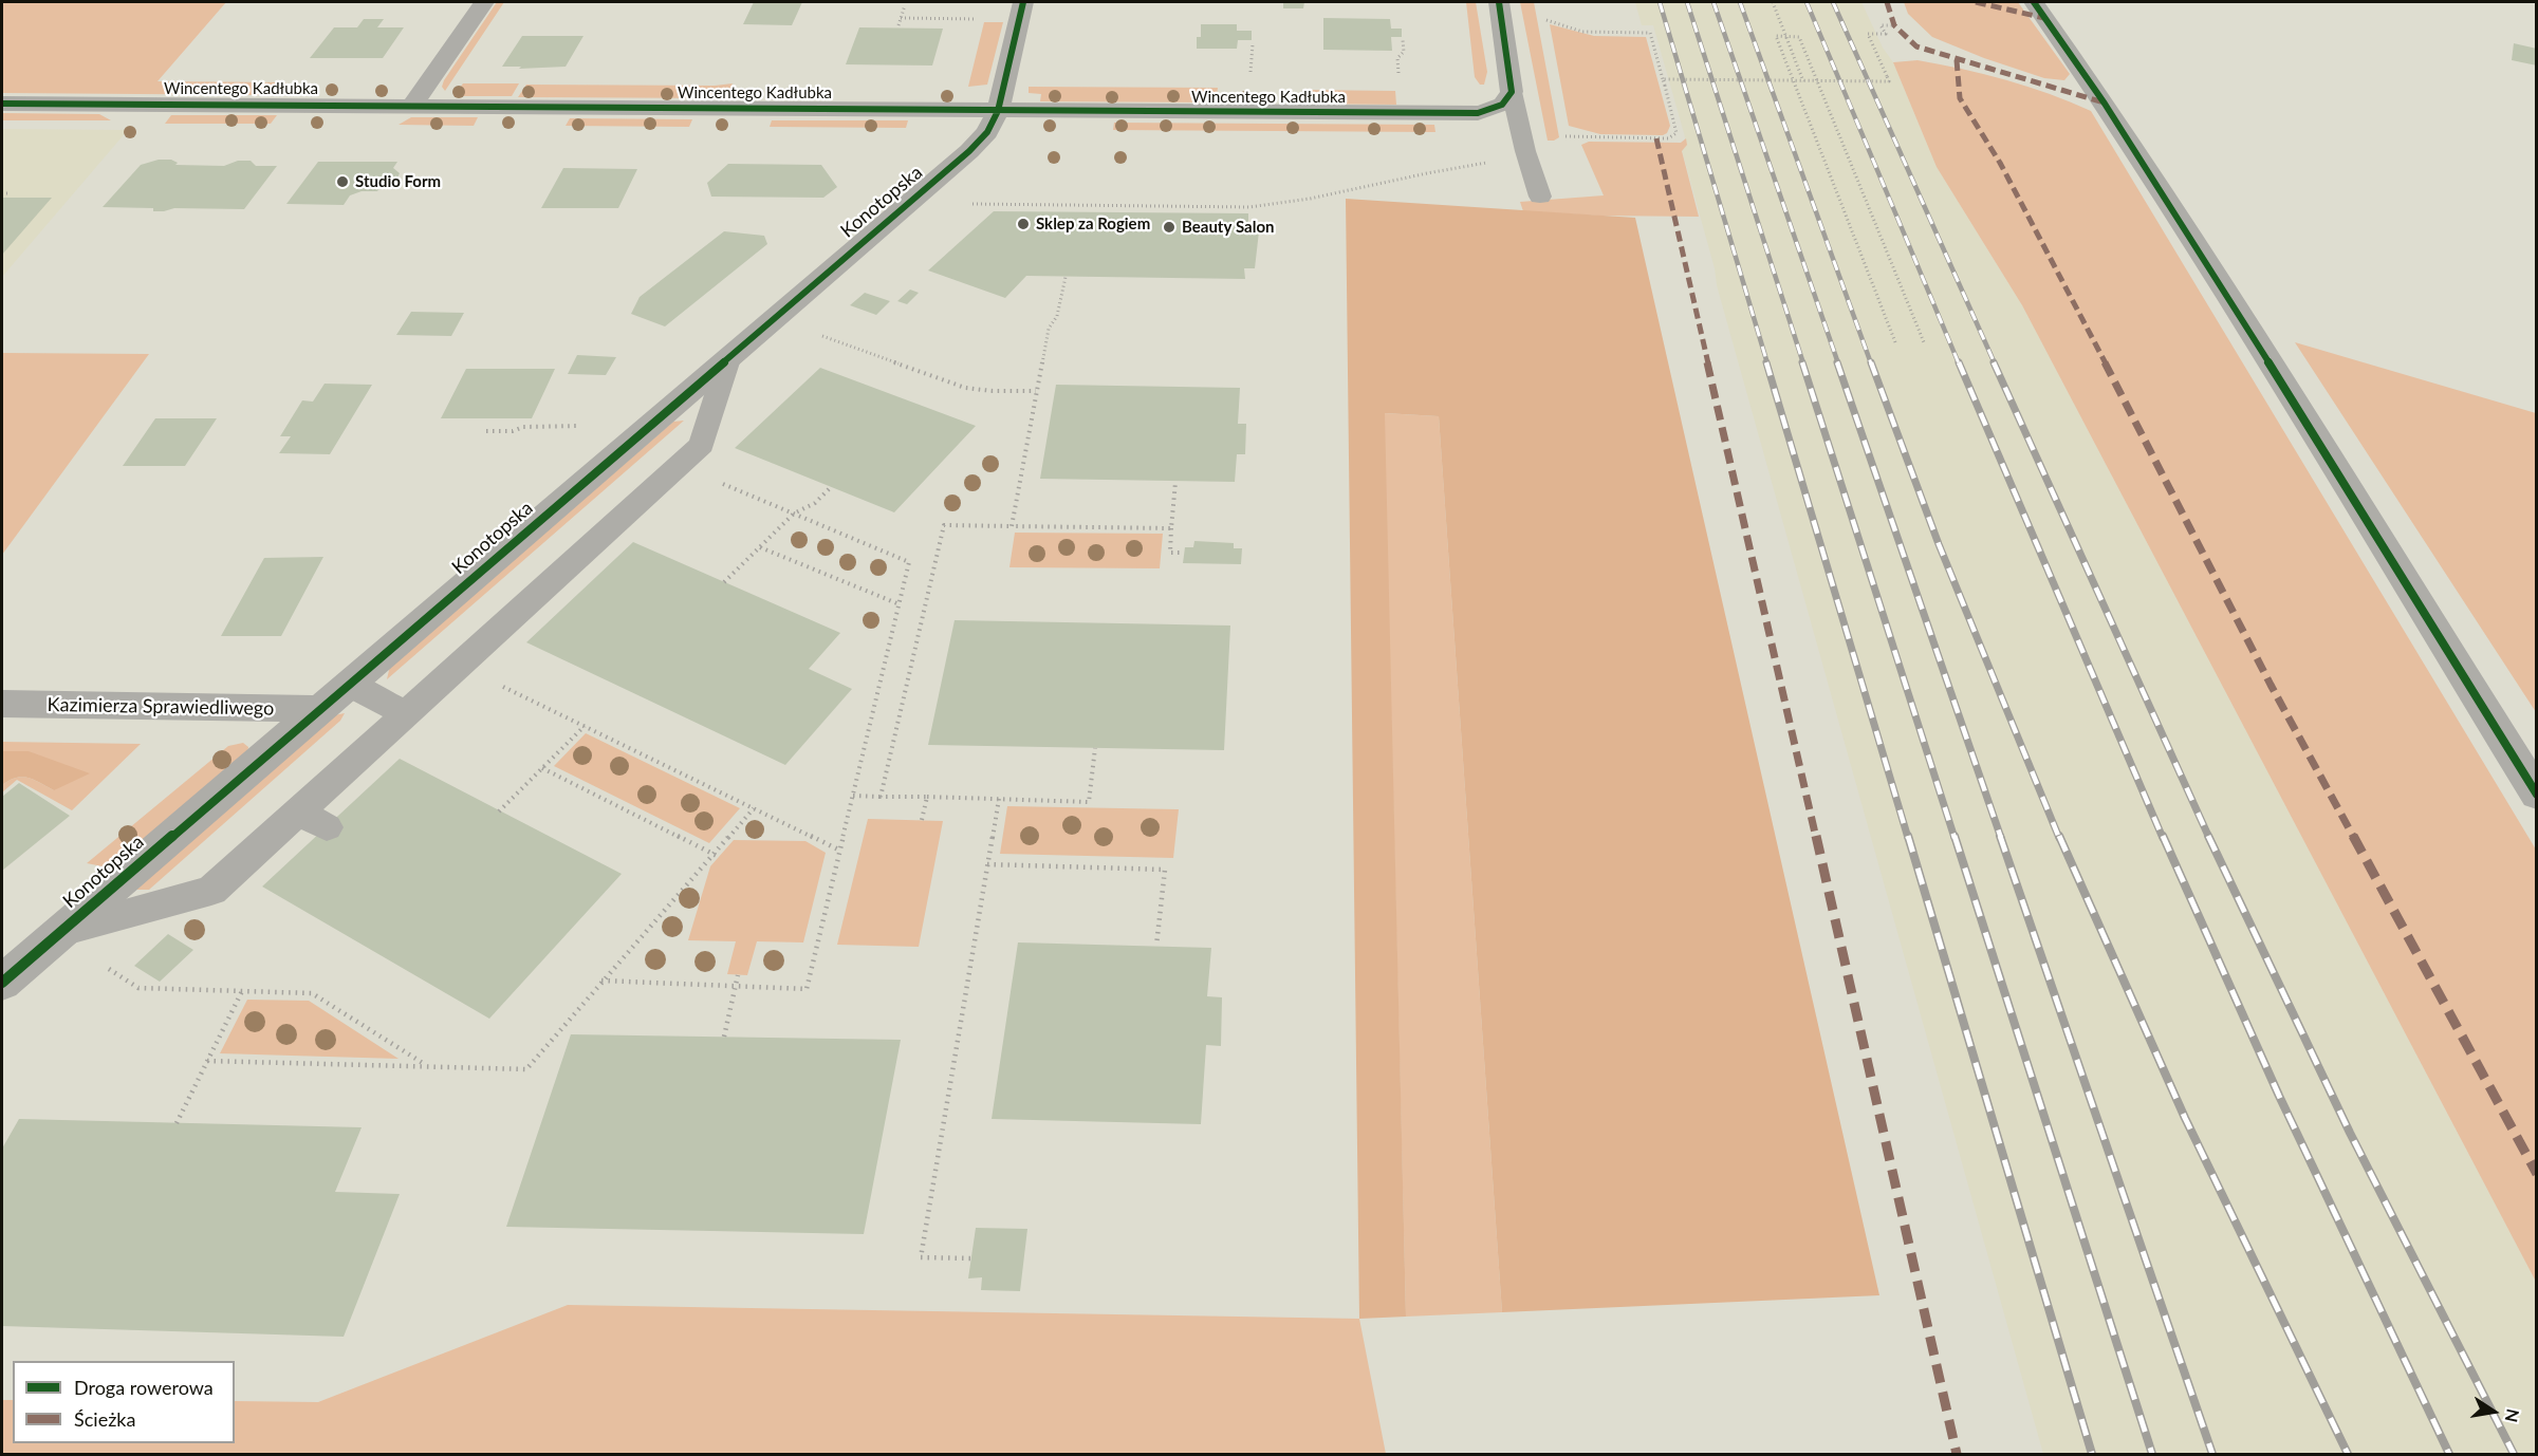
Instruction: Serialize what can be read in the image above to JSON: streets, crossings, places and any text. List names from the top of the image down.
{
  "streets": {
    "street": ["Wincentego Kadłubka", "Konotopska", "Kazimierza Sprawiedliwego"]
  },
  "crossings": [
    ["Wincentego Kadłubka", "Konotopska"],
    ["Konotopska", "Kazimierza Sprawiedliwego"]
  ],
  "places": ["Studio Form", "Sklep za Rogiem", "Beauty Salon"],
  "legend": ["Droga rowerowa", "Ścieżka"],
  "north": "right"
}
